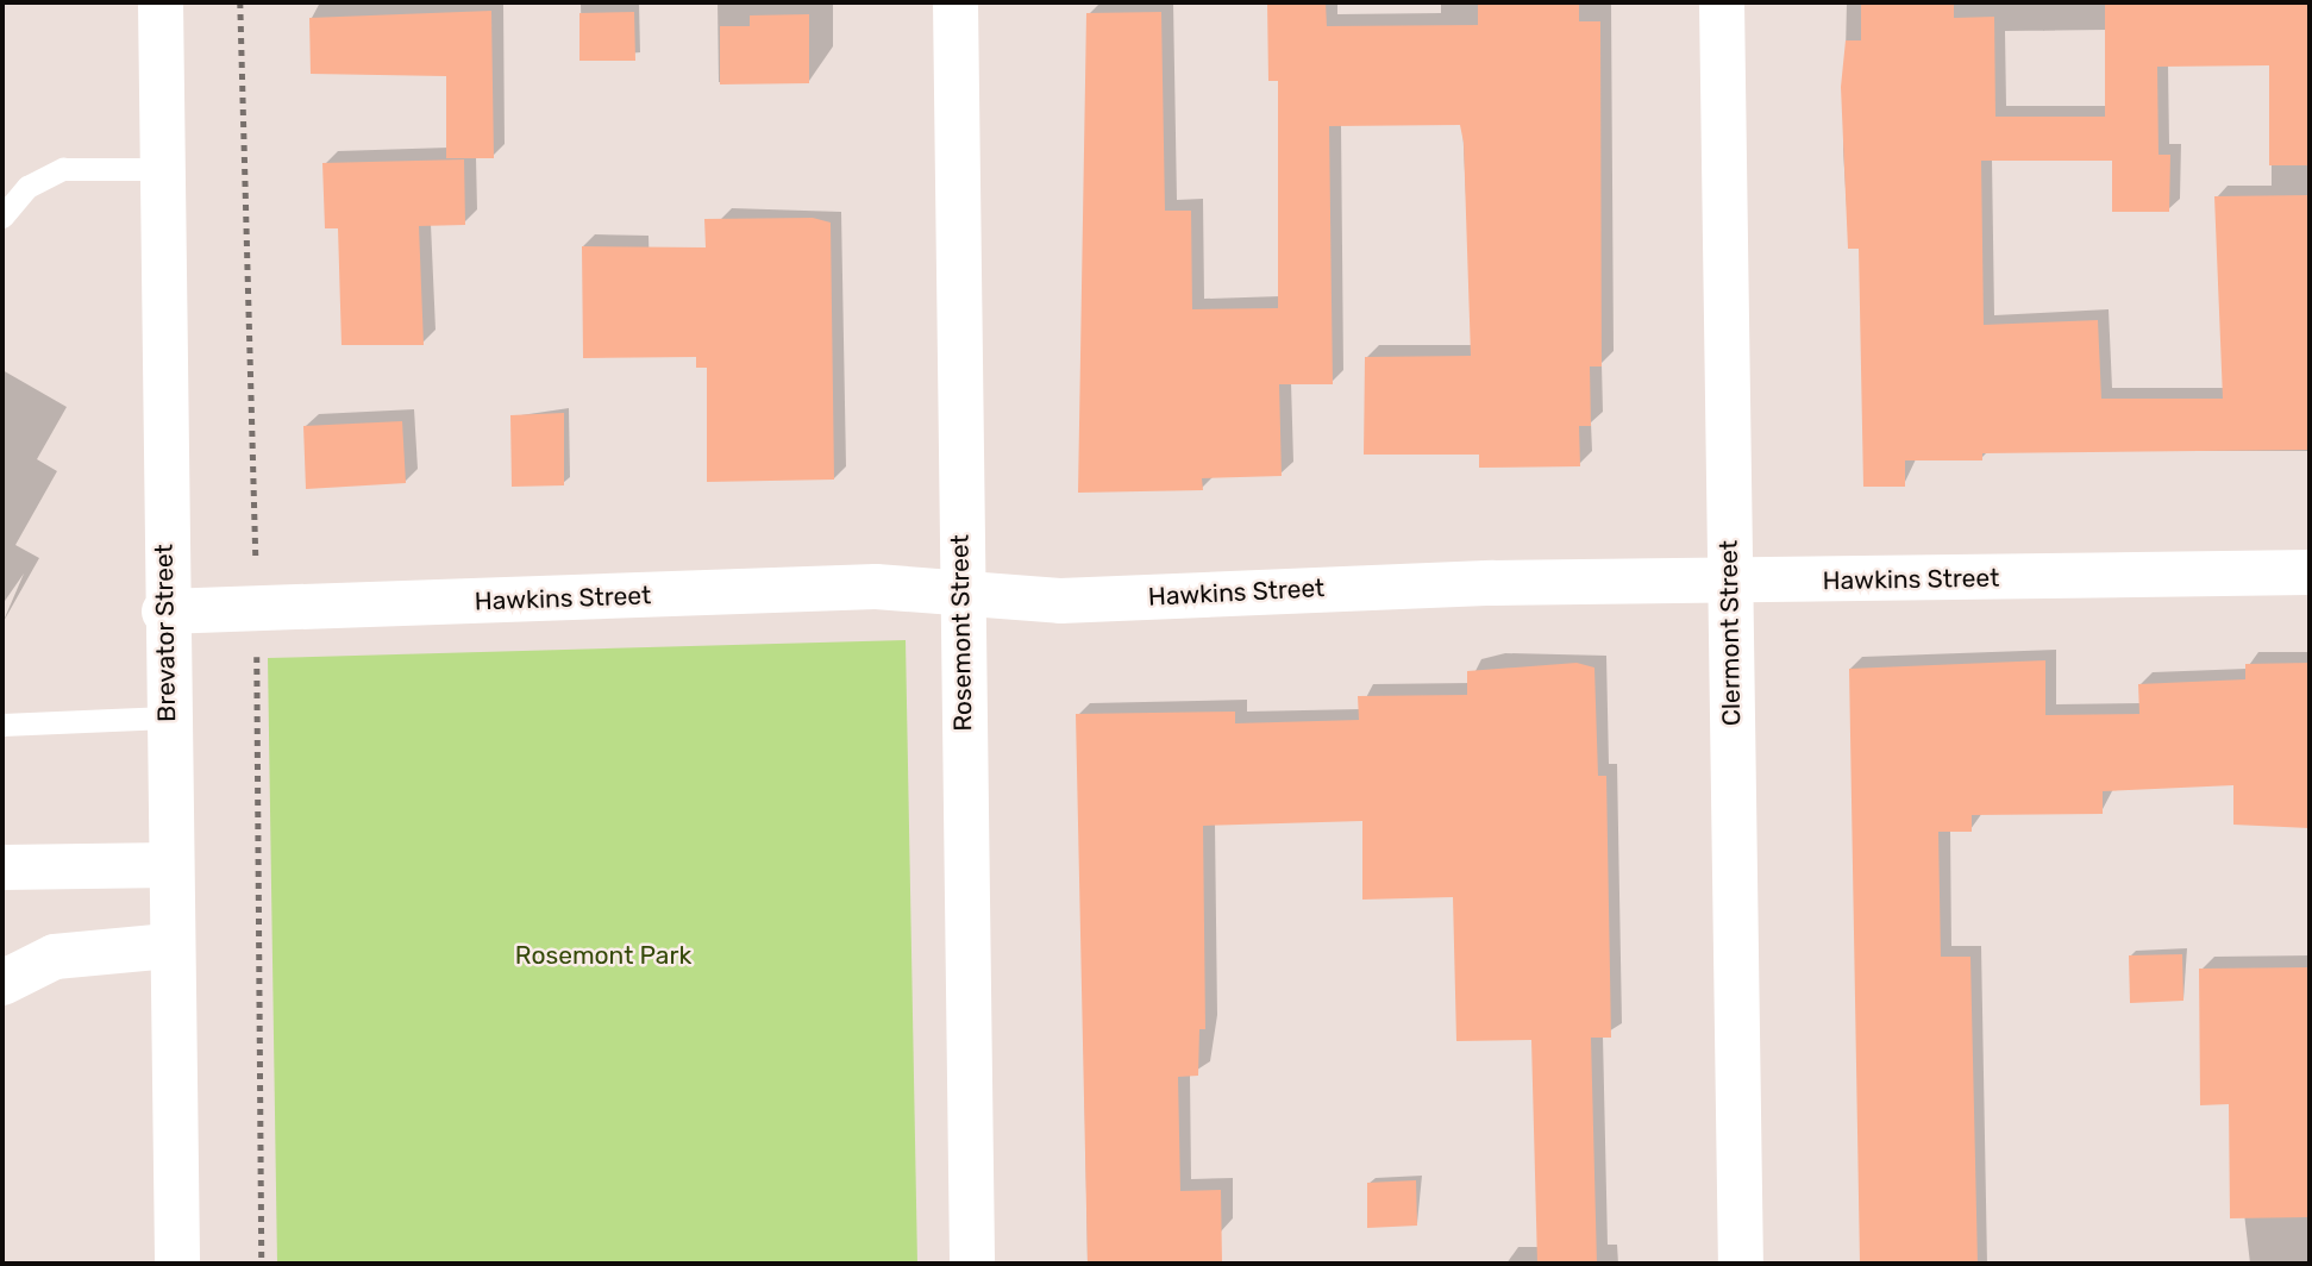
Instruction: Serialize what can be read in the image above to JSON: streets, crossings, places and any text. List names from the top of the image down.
{
  "streets": {
    "street": [
      "Hawkins Street",
      "Brevator Street",
      "Rosemont Street",
      "Clermont Street"
    ]
  },
  "crossings": [
    ["Hawkins Street", "Brevator Street"],
    ["Hawkins Street", "Rosemont Street"],
    ["Hawkins Street", "Clermont Street"]
  ],
  "parks": ["Rosemont Park"]
}
